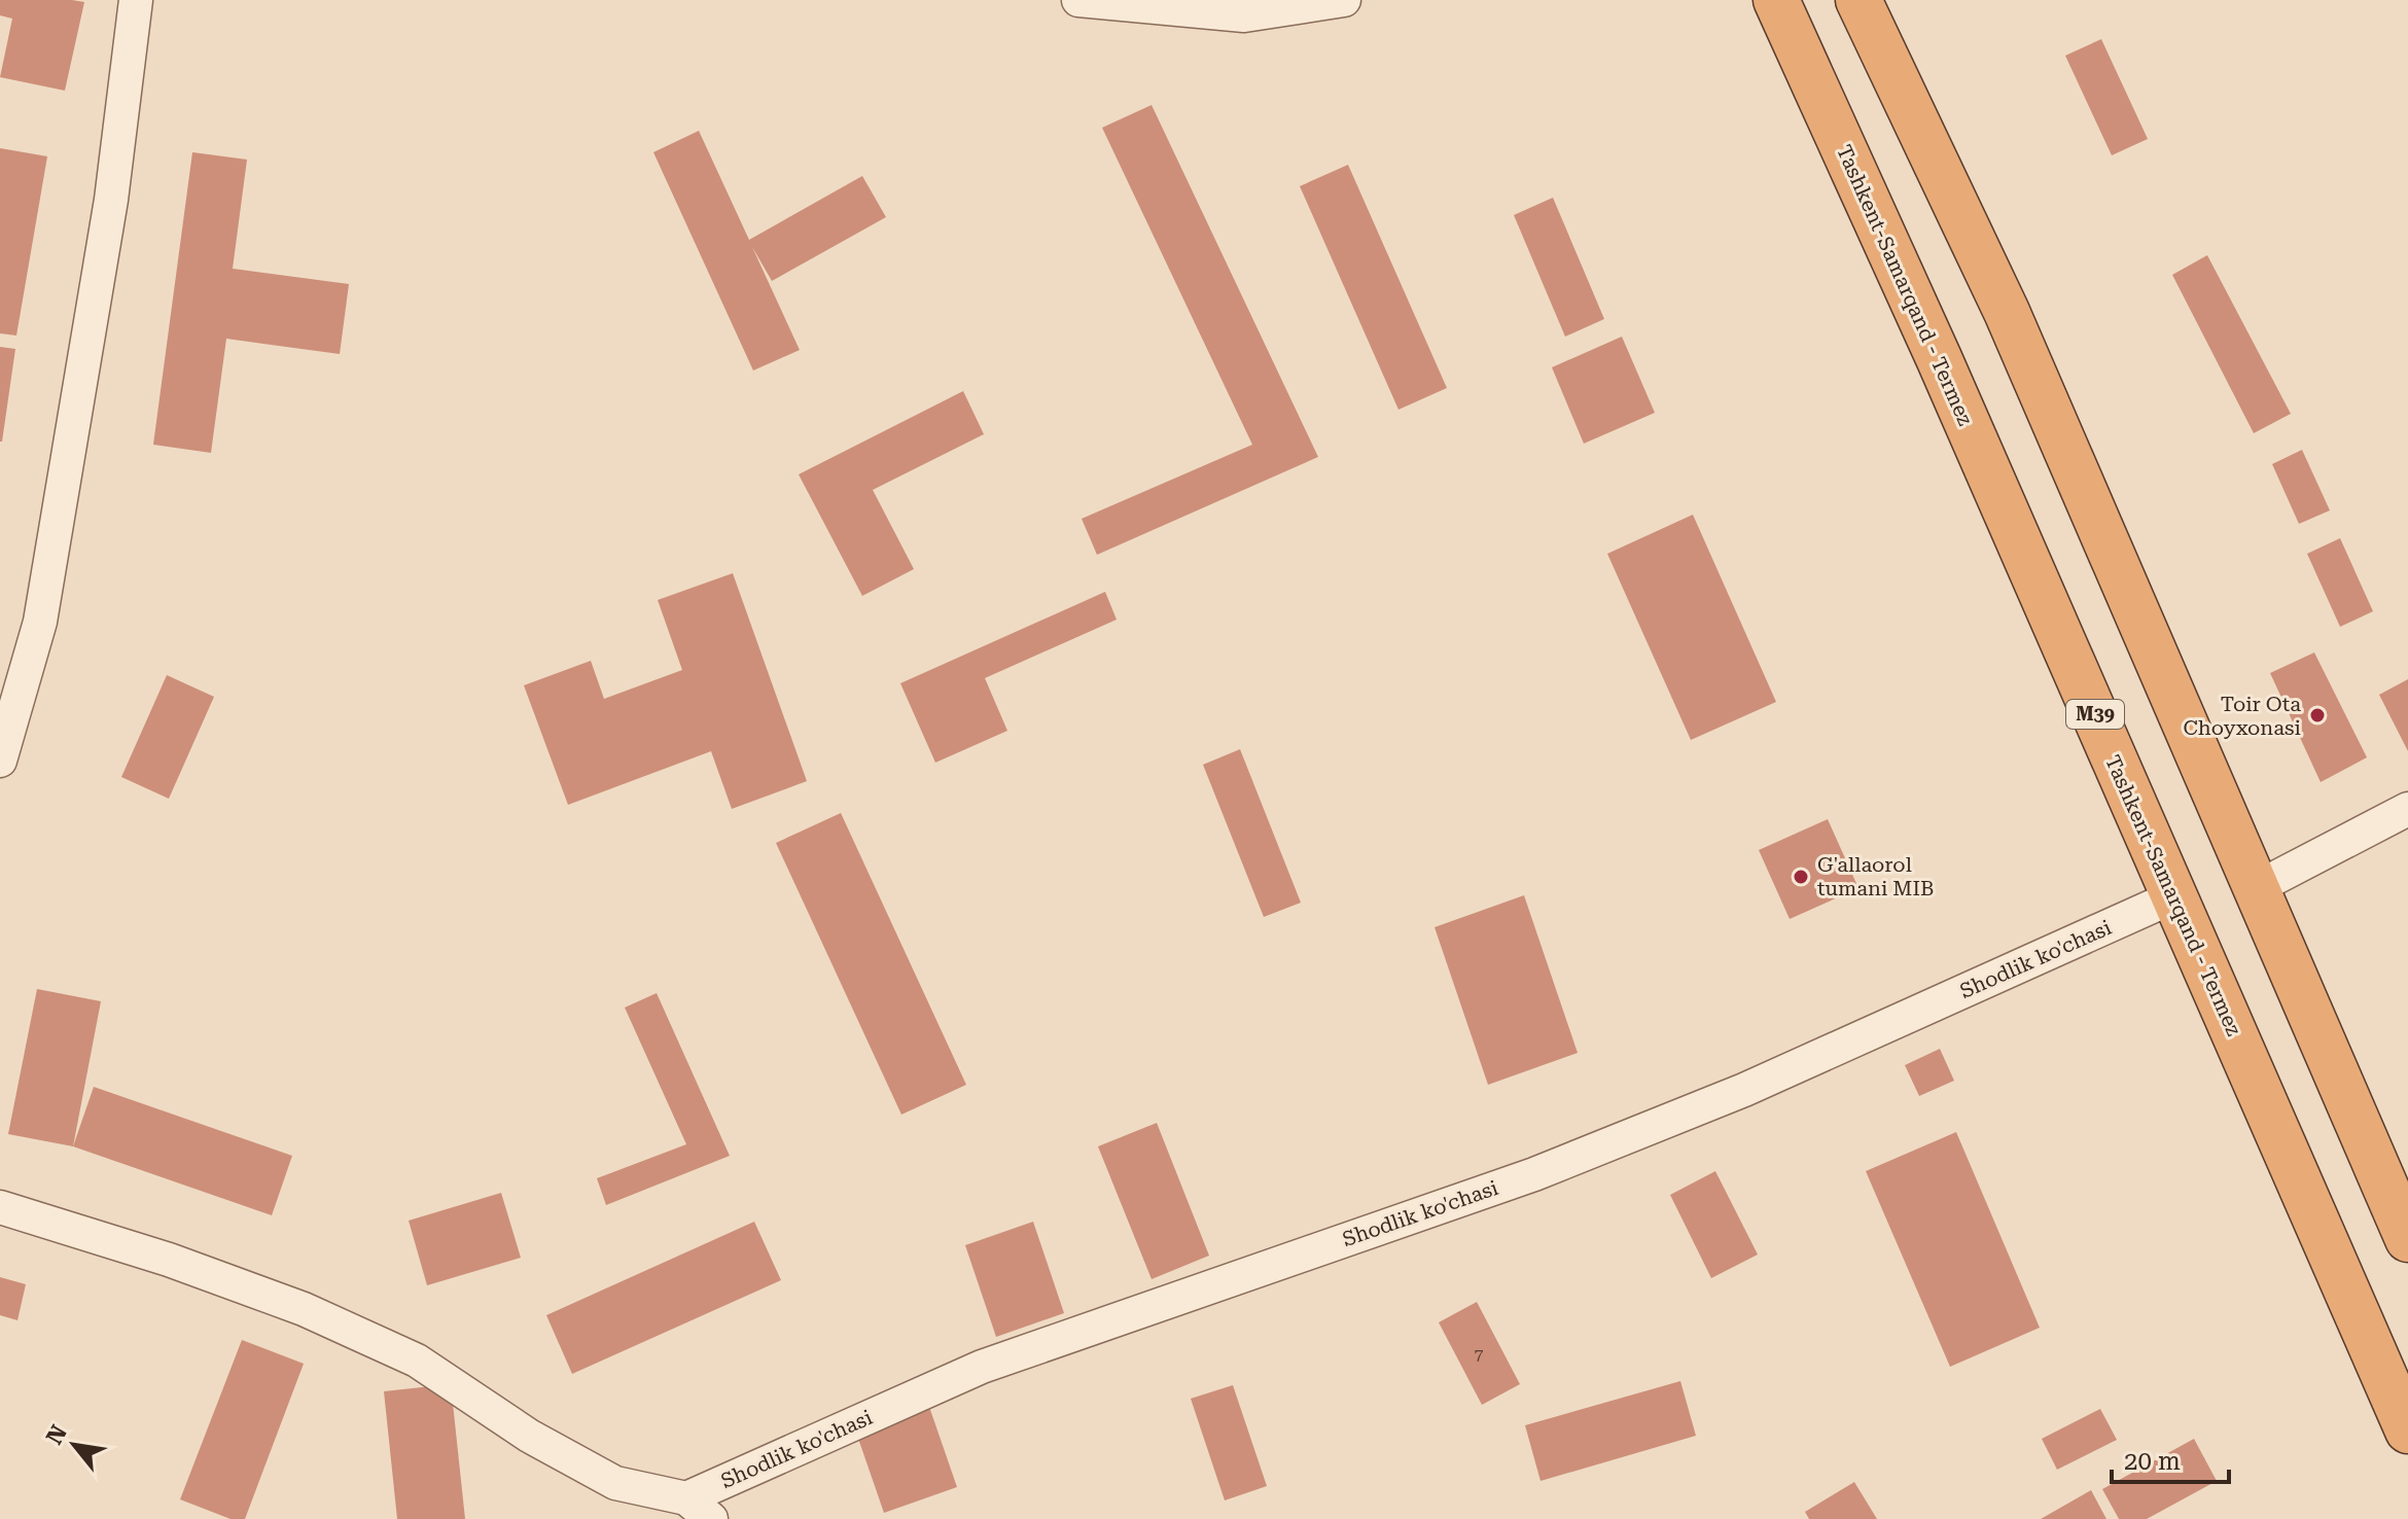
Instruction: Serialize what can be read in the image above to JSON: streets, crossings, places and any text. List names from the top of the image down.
{
  "streets": {
    "highway": ["Tashkent-Samarqand - Termez", "M39"],
    "street": ["Shodlik ko'chasi"]
  },
  "crossings": [
    ["Tashkent-Samarqand - Termez", "Shodlik ko'chasi"]
  ],
  "places": ["Toir Ota Choyxonasi", "G'allaorol tumani MIB"],
  "house_numbers": ["7"],
  "scale_bar": "20 m",
  "north": "top left"
}
